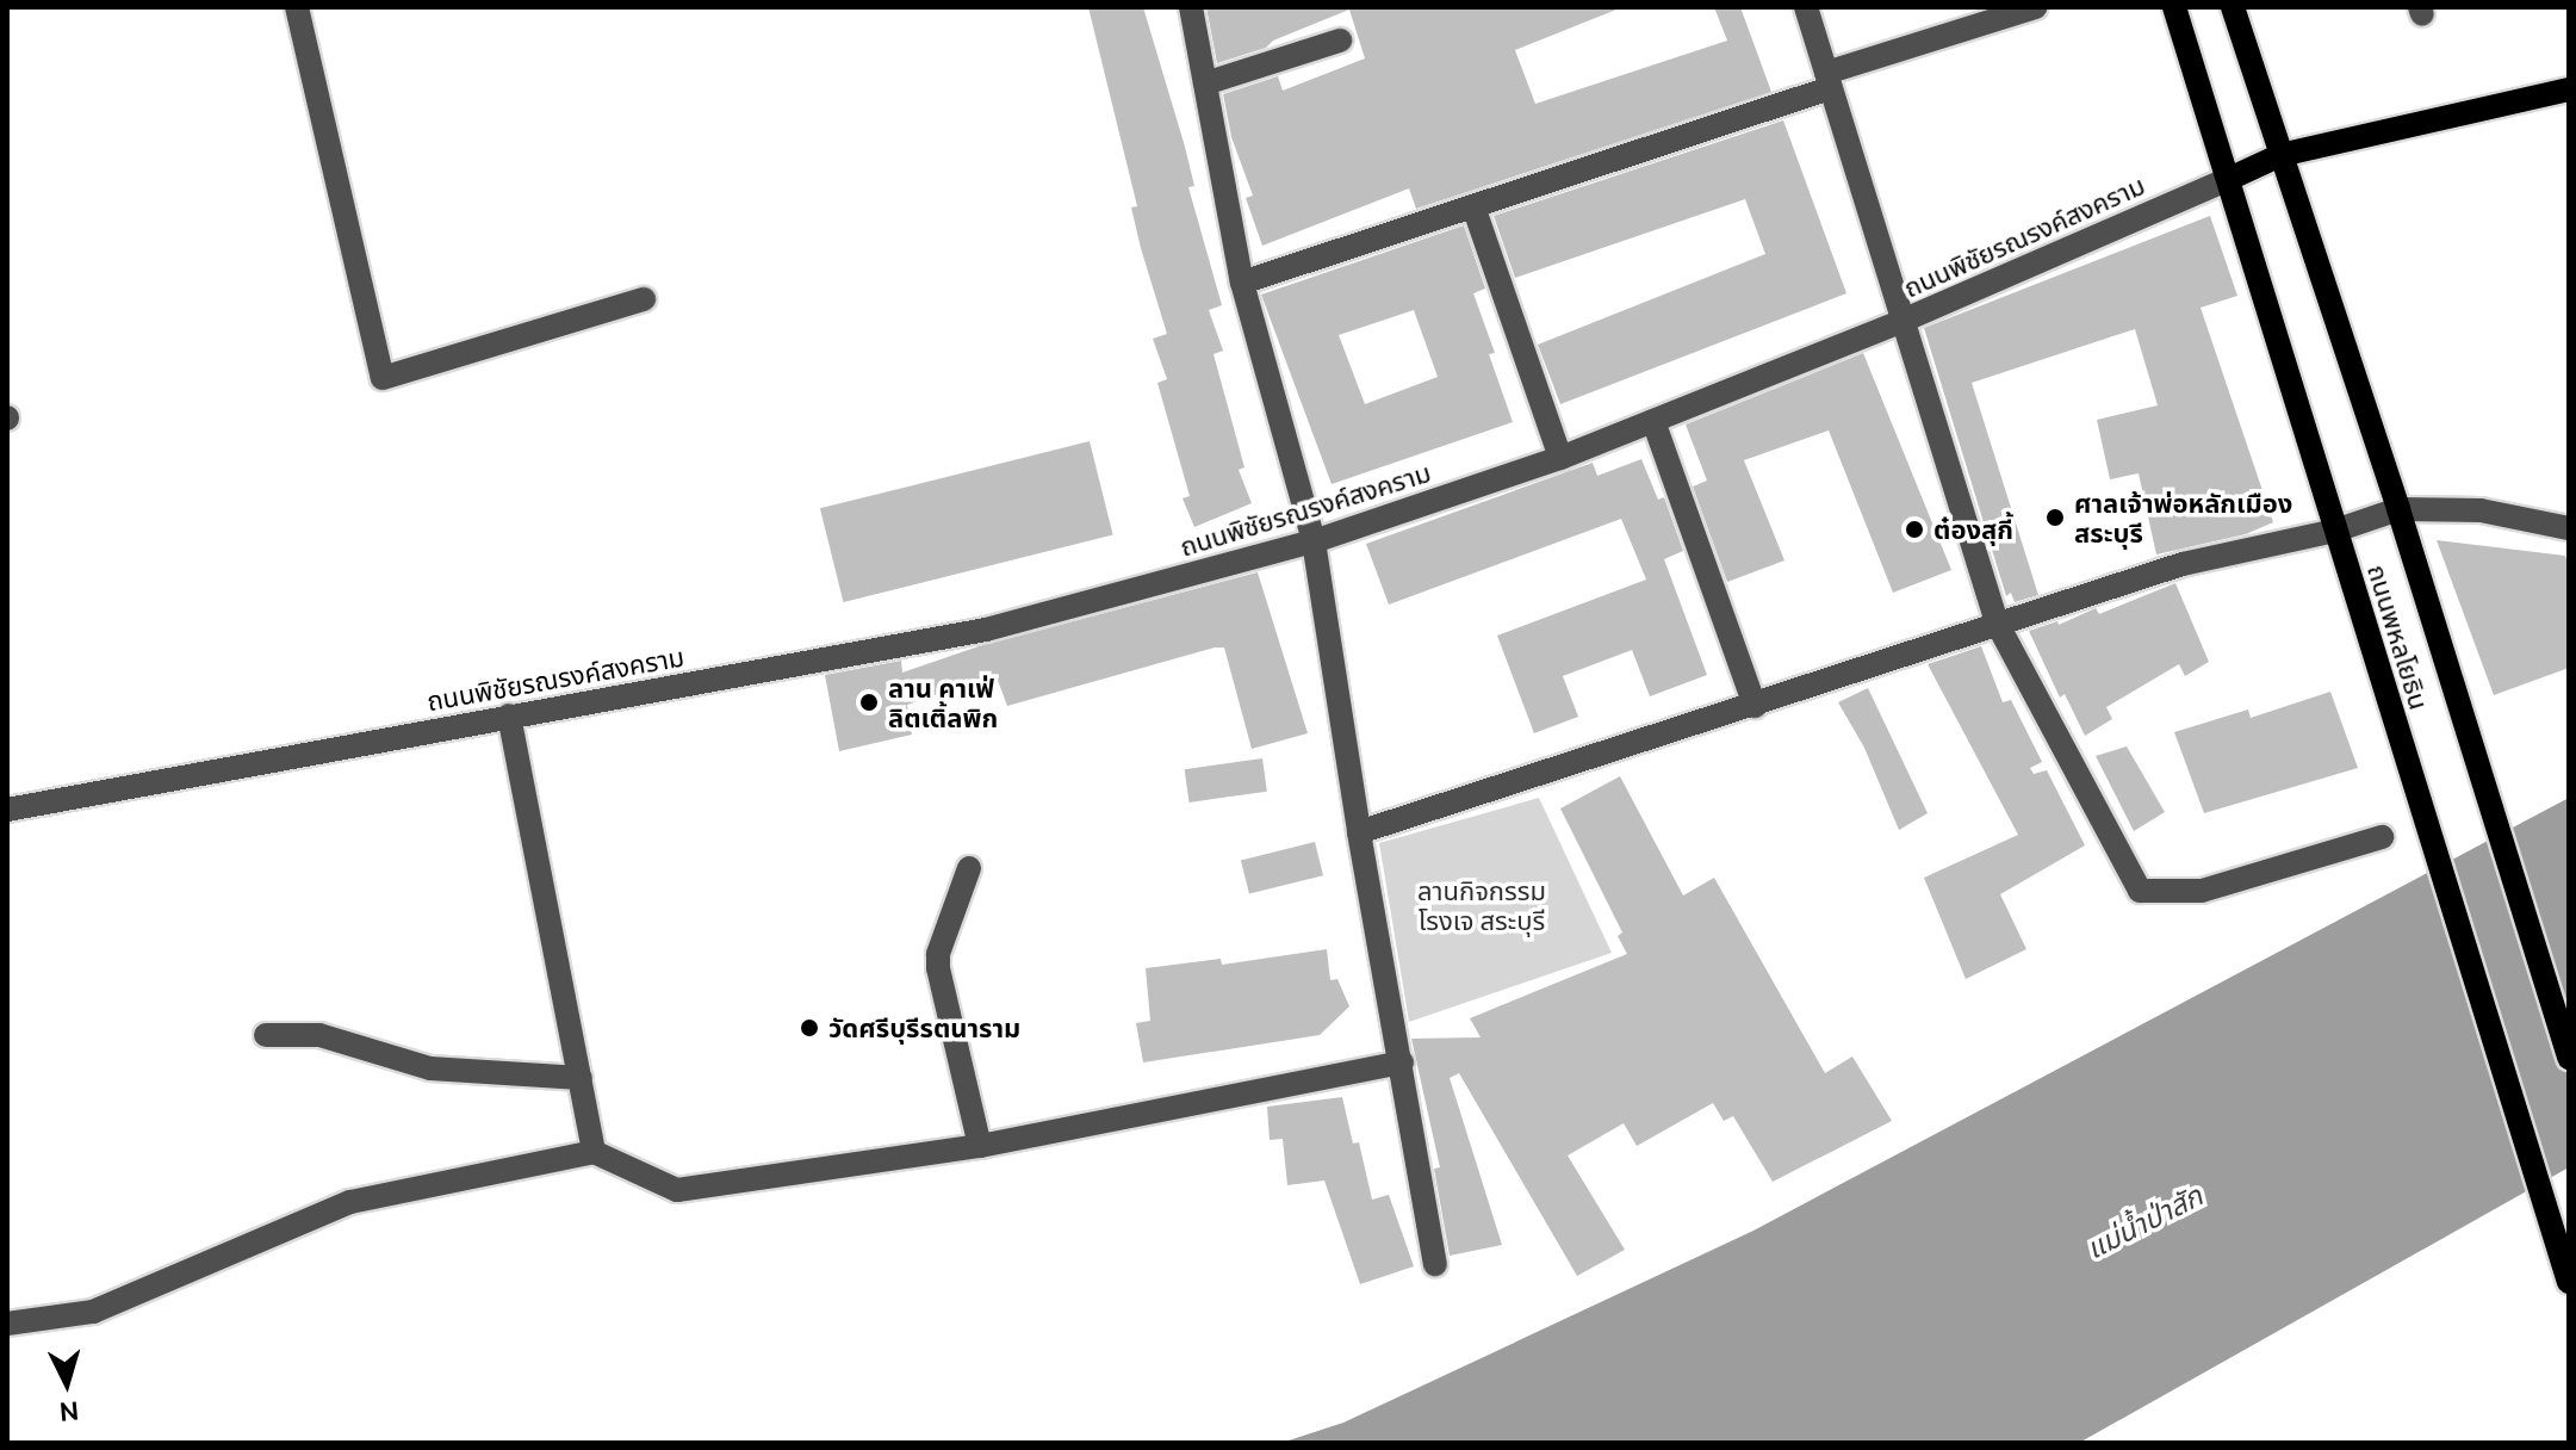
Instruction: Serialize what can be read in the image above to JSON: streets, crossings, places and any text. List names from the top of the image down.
{
  "streets": {
    "main road": ["ถนนพิชัยรณรงค์สงคราม", "ถนนพหลโยธิน"]
  },
  "crossings": [
    ["ถนนพิชัยรณรงค์สงคราม", "ถนนพหลโยธิน"]
  ],
  "water": ["แม่น้ำป่าสัก"],
  "parks": ["ลานกิจกรรม โรงเจ สระบุรี"],
  "places": [
    "ศาลเจ้าพ่อหลักเมือง สระบุรี",
    "ต๋องสุกี้",
    "ลาน คาเฟ่ ลิตเติ้ลพิก",
    "วัดศรีบุรีรตนาราม"
  ],
  "north": "bottom"
}
